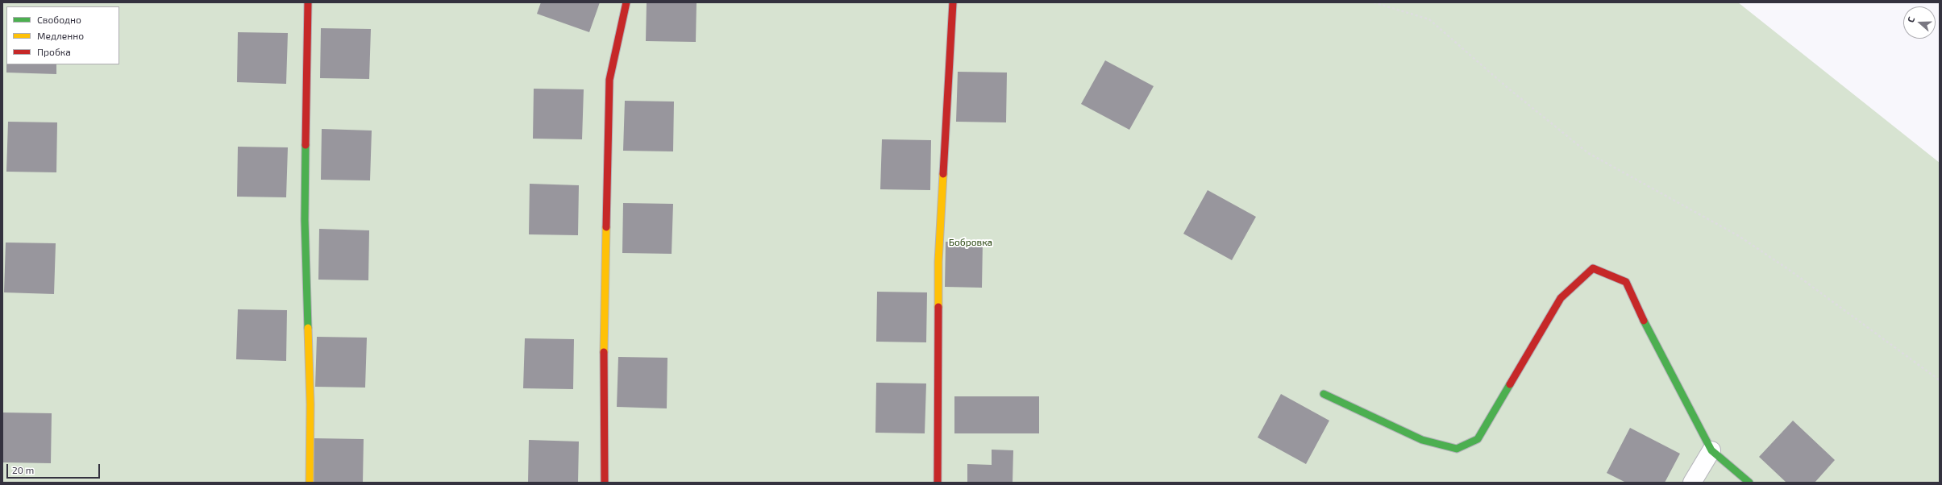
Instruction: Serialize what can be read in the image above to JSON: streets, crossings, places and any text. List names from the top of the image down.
{
  "parks": ["Бобровка"],
  "legend": ["Свободно", "Медленно", "Пробка"],
  "scale_bar": "20 m",
  "north": "left"
}
